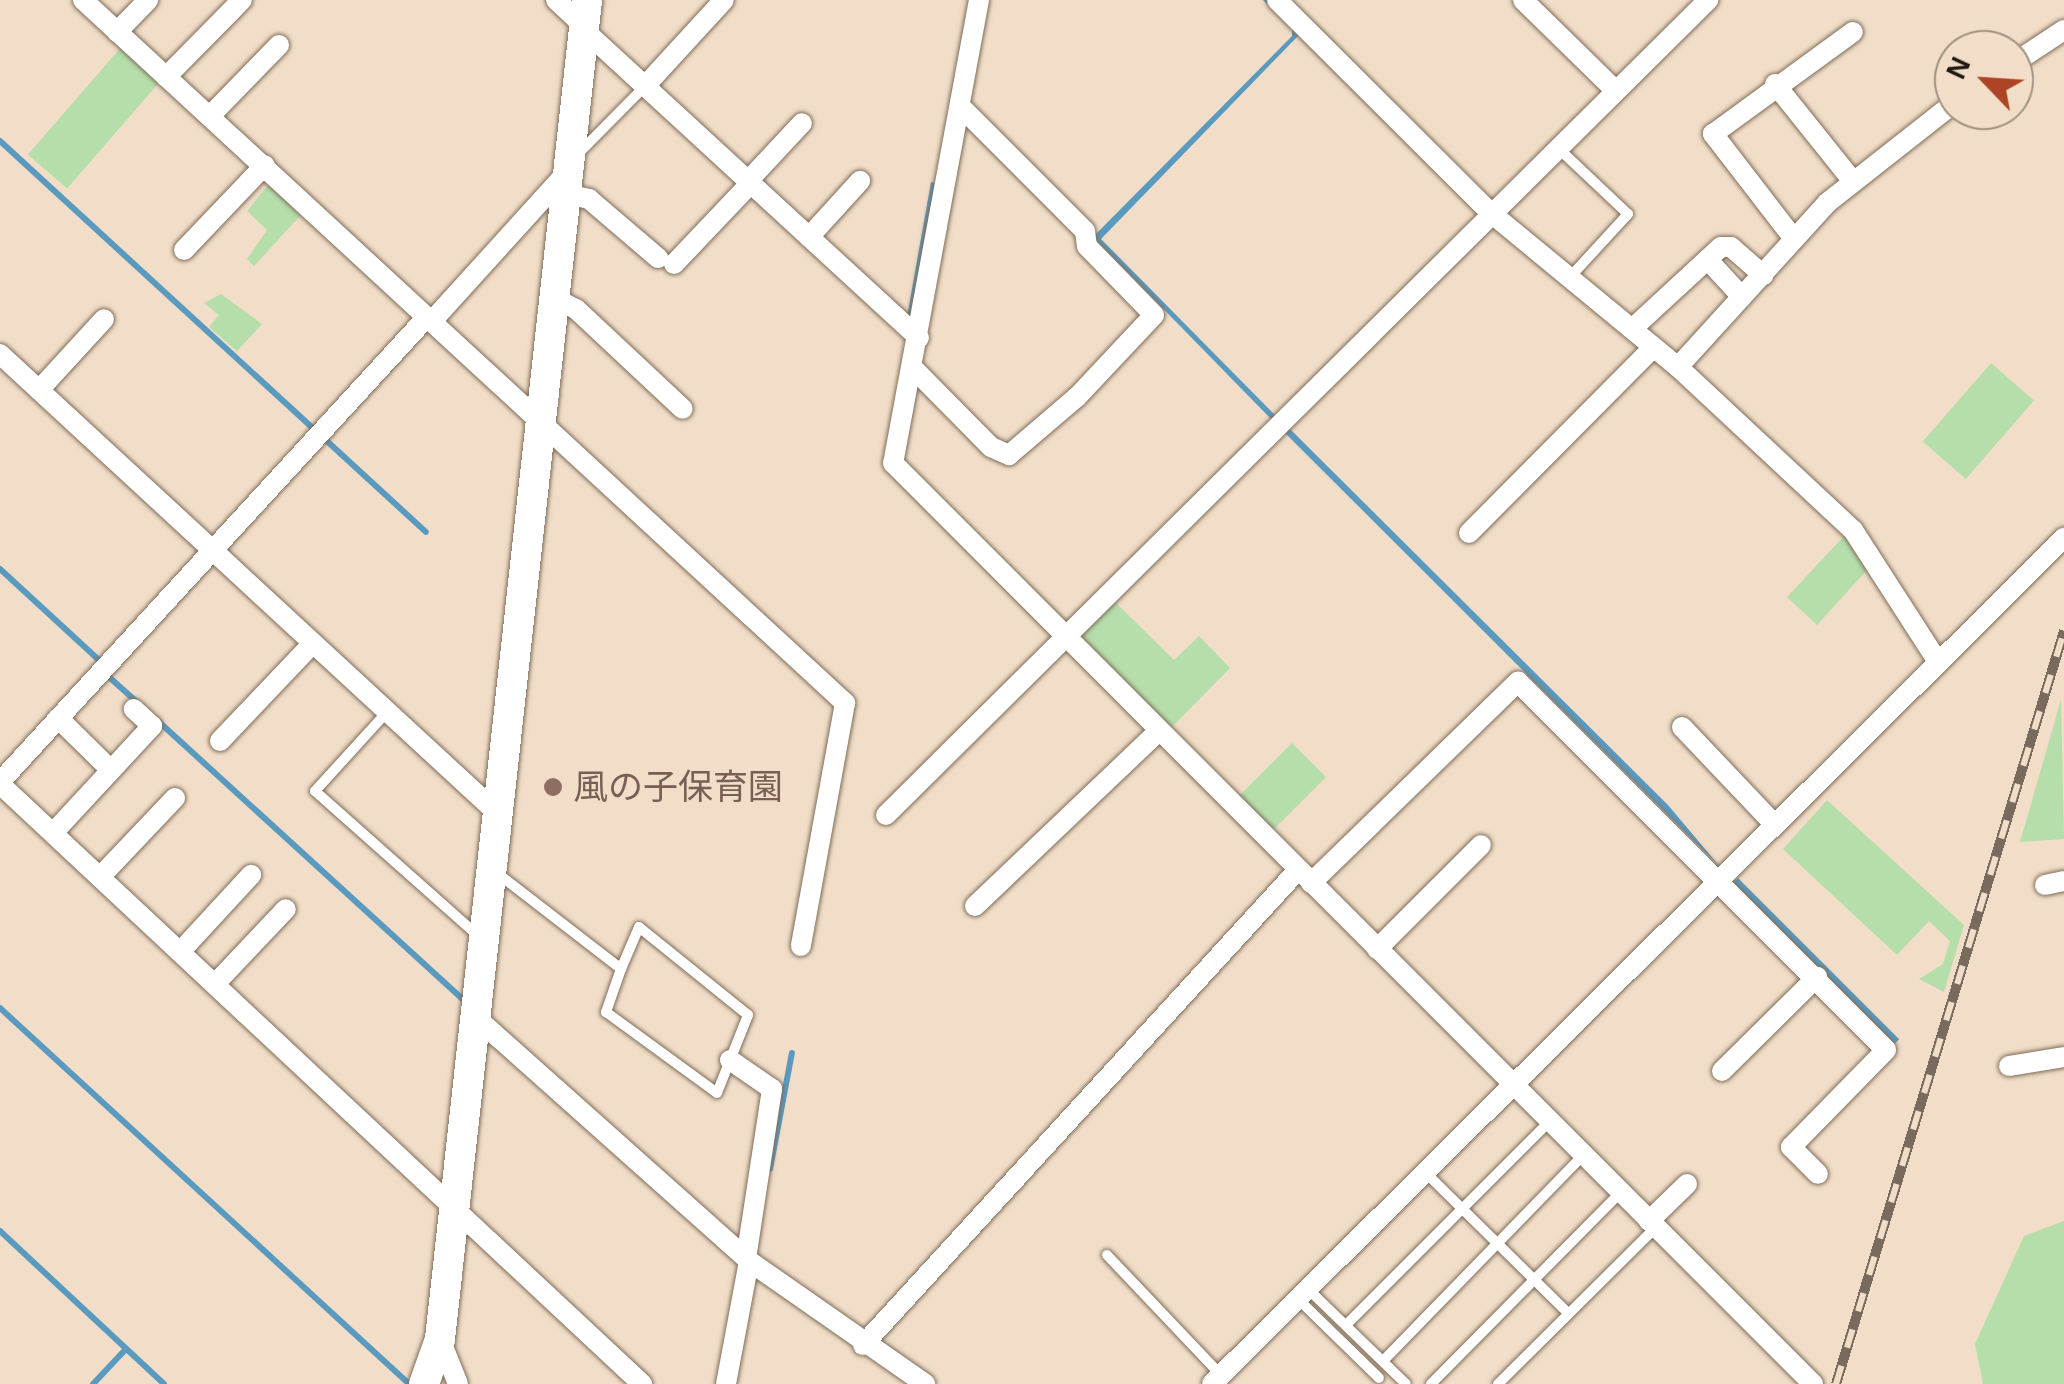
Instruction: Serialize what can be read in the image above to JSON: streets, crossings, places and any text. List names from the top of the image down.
{
  "places": ["風の子保育園"],
  "north": "top left"
}
